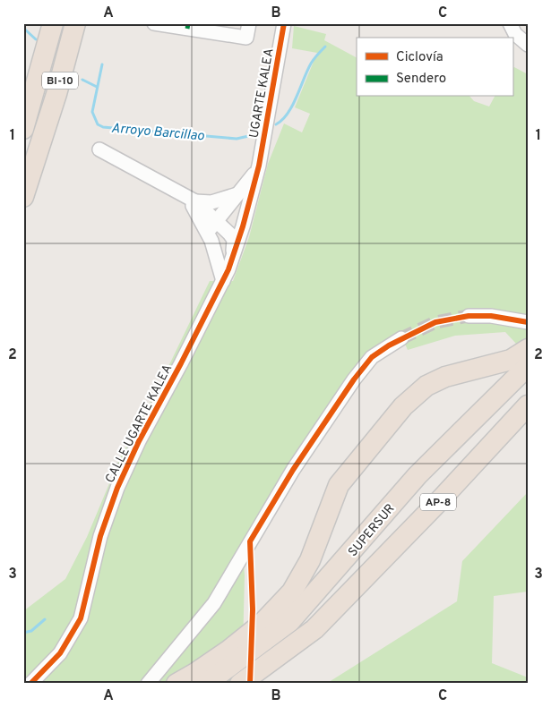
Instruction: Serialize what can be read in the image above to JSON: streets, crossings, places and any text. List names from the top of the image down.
{
  "streets": {
    "highway": ["BI-10", "AP-8", "SUPERSUR"],
    "street": ["UGARTE KALEA", "CALLE UGARTE KALEA"]
  },
  "crossings": [
    ["UGARTE KALEA", "CALLE UGARTE KALEA"],
    ["AP-8", "SUPERSUR"]
  ],
  "water": ["Arroyo Barcillao"],
  "legend": ["Ciclovía", "Sendero"],
  "grid": {
    "columns": ["A", "B", "C"],
    "rows": ["1", "2", "3"]
  }
}
